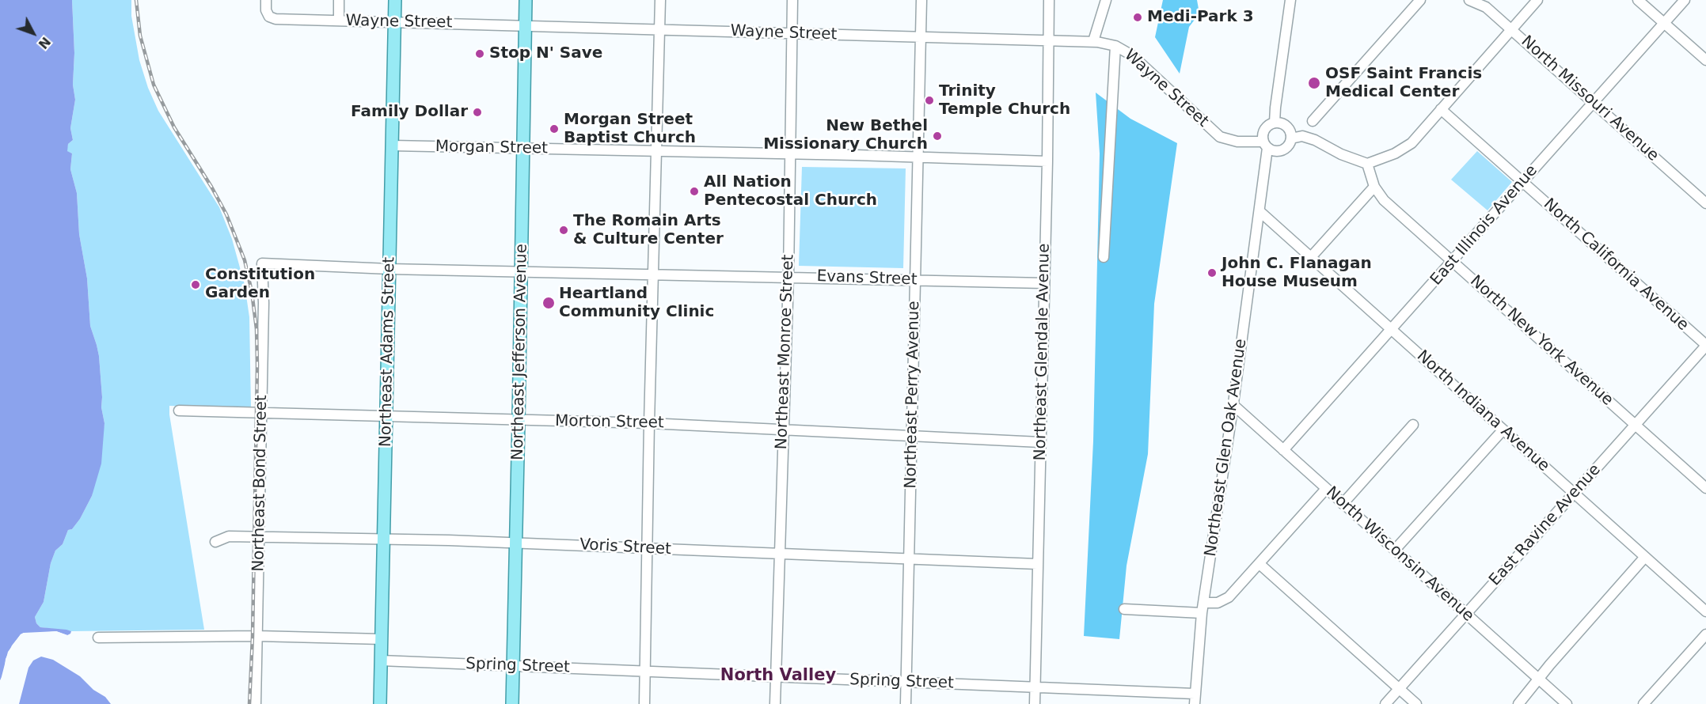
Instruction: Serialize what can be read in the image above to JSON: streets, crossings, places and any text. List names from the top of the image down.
{
  "streets": {
    "main road": ["Northeast Adams Street", "Northeast Jefferson Avenue"],
    "street": [
      "Wayne Street",
      "North Missouri Avenue",
      "Morgan Street",
      "East Illinois Avenue",
      "North California Avenue",
      "Evans Street",
      "North New York Avenue",
      "Northeast Monroe Street",
      "Northeast Glendale Avenue",
      "Northeast Perry Avenue",
      "North Indiana Avenue",
      "Morton Street",
      "Northeast Glen Oak Avenue",
      "Northeast Bond Street",
      "East Ravine Avenue",
      "Voris Street",
      "North Wisconsin Avenue",
      "Spring Street"
    ]
  },
  "crossings": [
    ["Wayne Street", "Northeast Adams Street"],
    ["Wayne Street", "Northeast Jefferson Avenue"],
    ["Wayne Street", "Northeast Monroe Street"],
    ["Wayne Street", "Northeast Glendale Avenue"],
    ["Wayne Street", "Northeast Perry Avenue"],
    ["Wayne Street", "Northeast Glen Oak Avenue"],
    ["North Missouri Avenue", "East Illinois Avenue"],
    ["Morgan Street", "Northeast Adams Street"],
    ["Morgan Street", "Northeast Jefferson Avenue"],
    ["Morgan Street", "Northeast Monroe Street"],
    ["Morgan Street", "Northeast Glendale Avenue"],
    ["Morgan Street", "Northeast Perry Avenue"],
    ["East Illinois Avenue", "North California Avenue"],
    ["East Illinois Avenue", "North New York Avenue"],
    ["East Illinois Avenue", "North Indiana Avenue"],
    ["East Illinois Avenue", "North Wisconsin Avenue"],
    ["North California Avenue", "East Ravine Avenue"],
    ["Evans Street", "Northeast Adams Street"],
    ["Evans Street", "Northeast Jefferson Avenue"],
    ["Evans Street", "Northeast Monroe Street"],
    ["Evans Street", "Northeast Glendale Avenue"],
    ["Evans Street", "Northeast Perry Avenue"],
    ["Evans Street", "Northeast Bond Street"],
    ["North New York Avenue", "East Ravine Avenue"],
    ["Northeast Adams Street", "Morton Street"],
    ["Northeast Adams Street", "Voris Street"],
    ["Northeast Adams Street", "Spring Street"],
    ["Northeast Jefferson Avenue", "Morton Street"],
    ["Northeast Jefferson Avenue", "Voris Street"],
    ["Northeast Jefferson Avenue", "Spring Street"],
    ["Northeast Monroe Street", "Morton Street"],
    ["Northeast Monroe Street", "Voris Street"],
    ["Northeast Monroe Street", "Spring Street"],
    ["Northeast Glendale Avenue", "Morton Street"],
    ["Northeast Glendale Avenue", "Voris Street"],
    ["Northeast Glendale Avenue", "Spring Street"],
    ["Northeast Perry Avenue", "Morton Street"],
    ["Northeast Perry Avenue", "Voris Street"],
    ["Northeast Perry Avenue", "Spring Street"],
    ["North Indiana Avenue", "Northeast Glen Oak Avenue"],
    ["North Indiana Avenue", "East Ravine Avenue"],
    ["Morton Street", "Northeast Bond Street"],
    ["Northeast Glen Oak Avenue", "North Wisconsin Avenue"],
    ["Northeast Glen Oak Avenue", "Spring Street"],
    ["Northeast Bond Street", "Voris Street"],
    ["East Ravine Avenue", "North Wisconsin Avenue"]
  ],
  "districts": ["North Valley"],
  "places": [
    "Medi-Park 3",
    "Stop N' Save",
    "OSF Saint Francis Medical Center",
    "Trinity Temple Church",
    "Family Dollar",
    "Morgan Street Baptist Church",
    "New Bethel Missionary Church",
    "All Nation Pentecostal Church",
    "The Romain Arts & Culture Center",
    "John C. Flanagan House Museum",
    "Constitution Garden",
    "Heartland Community Clinic"
  ],
  "north": "bottom right"
}
